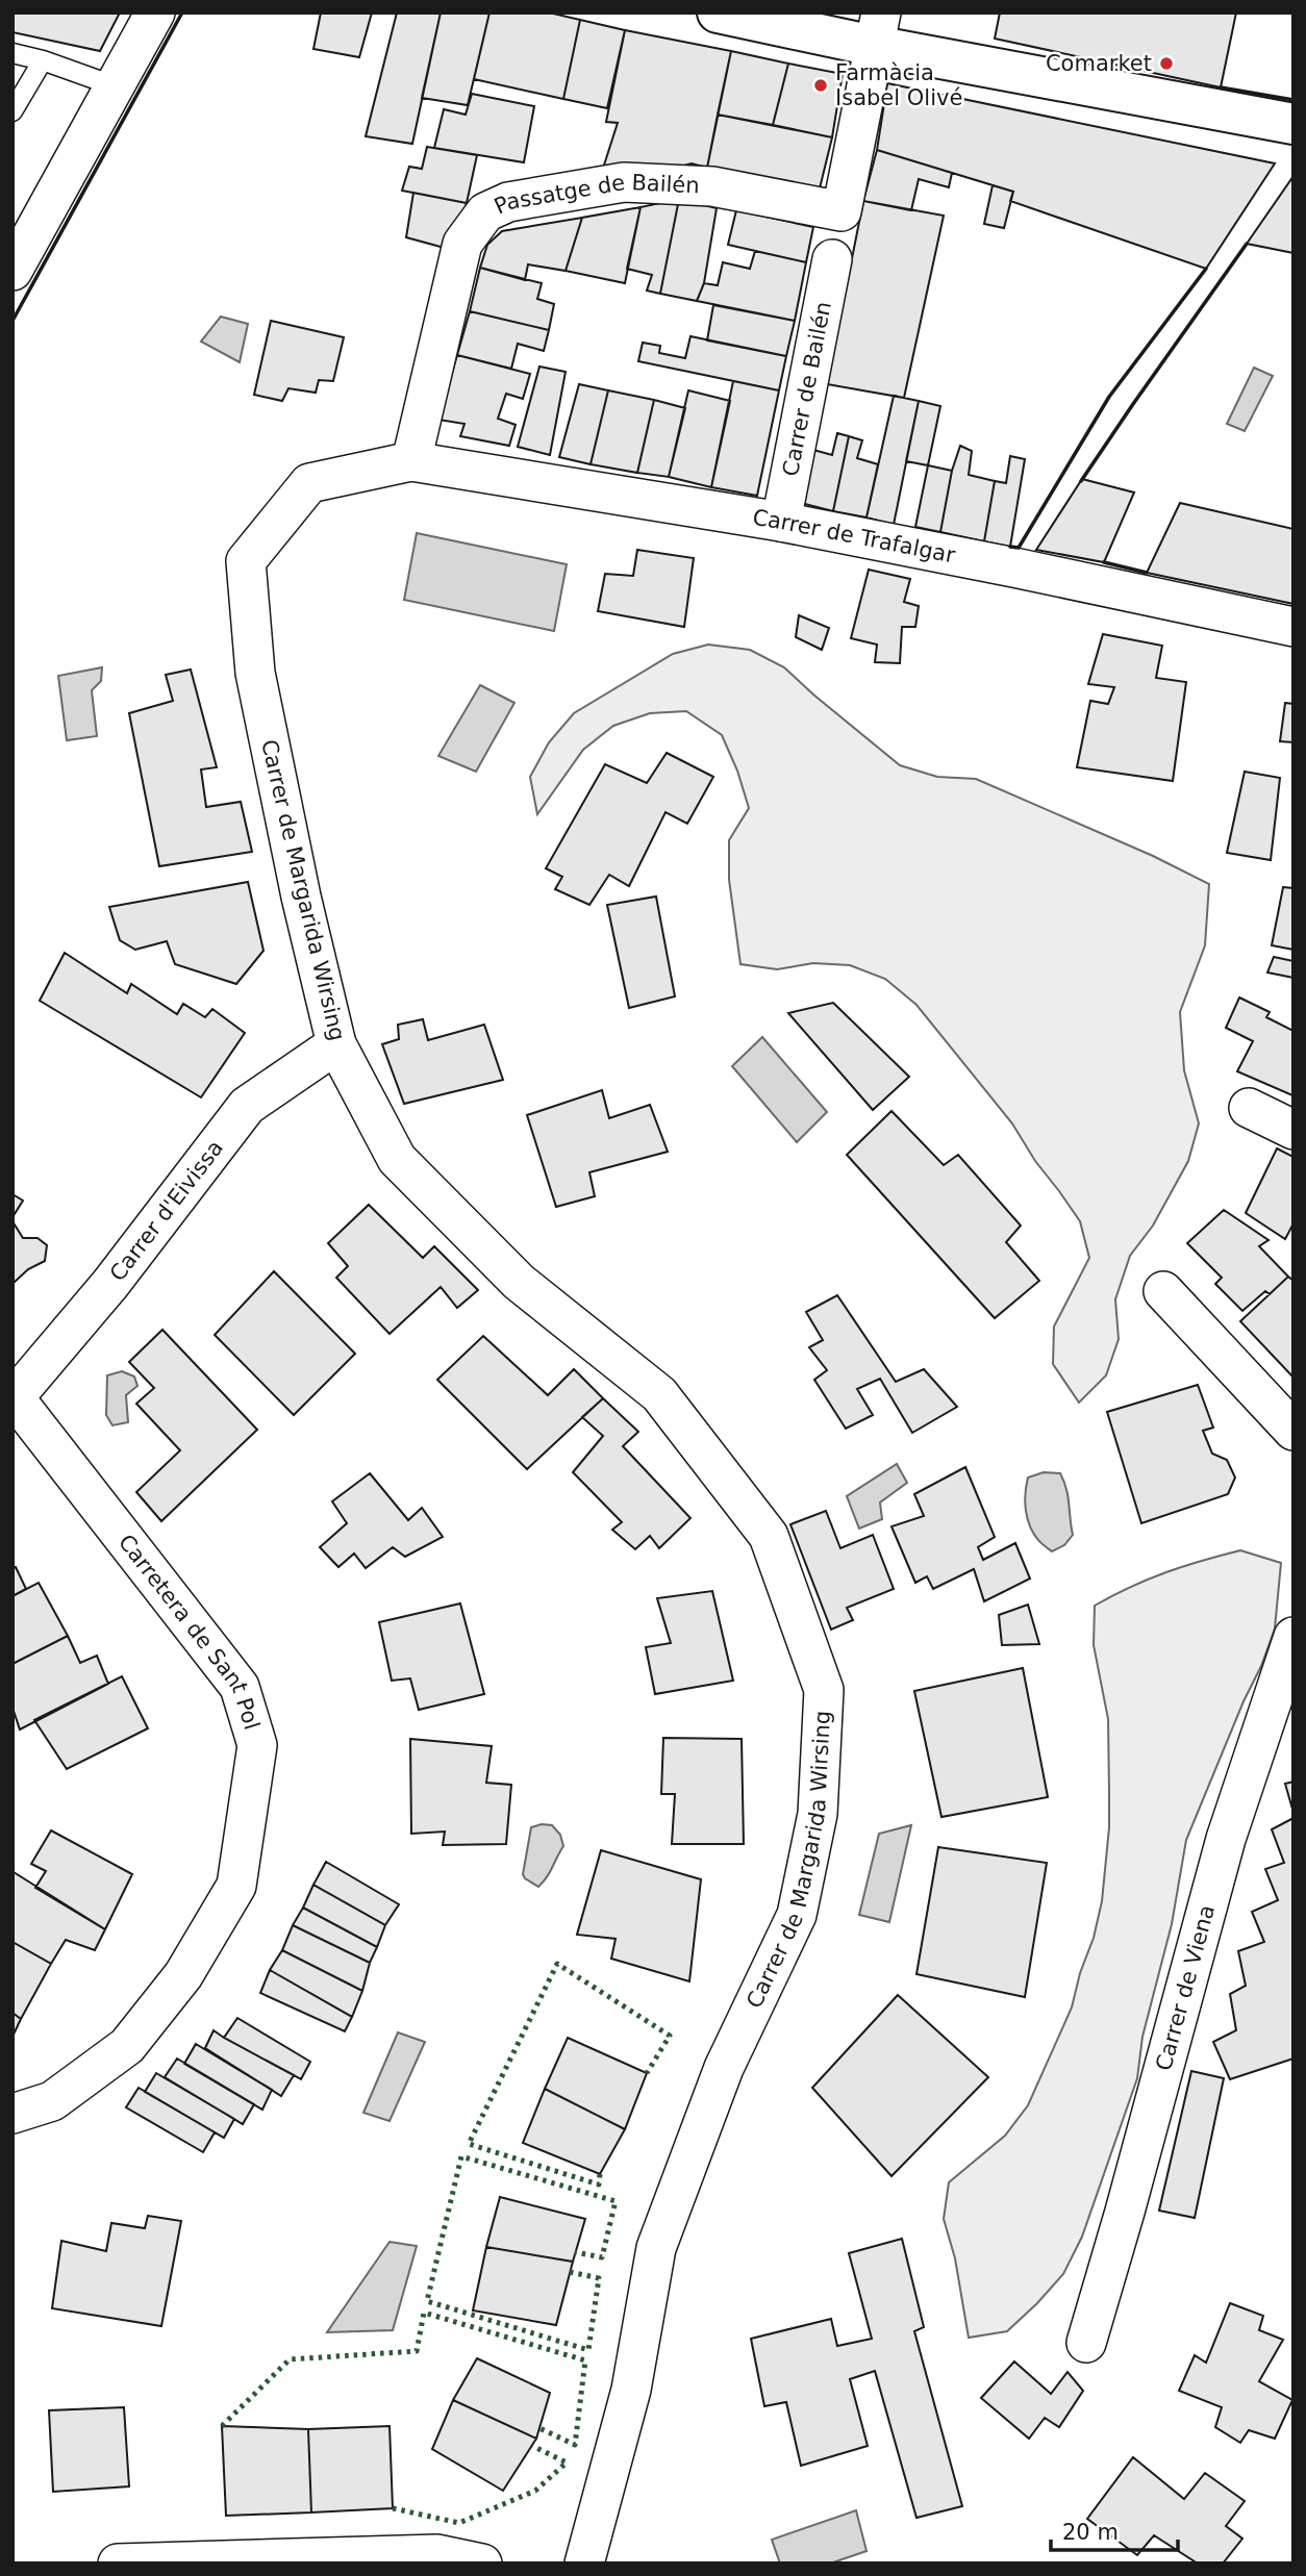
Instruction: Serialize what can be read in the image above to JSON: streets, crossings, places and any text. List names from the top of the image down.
{
  "streets": {
    "street": [
      "Passatge de Bailén",
      "Carrer de Bailén",
      "Carrer de Trafalgar",
      "Carrer de Margarida Wirsing",
      "Carrer d'Eivissa",
      "Carretera de Sant Pol",
      "Carrer de Viena"
    ]
  },
  "crossings": [
    ["Passatge de Bailén", "Carrer de Trafalgar"],
    ["Passatge de Bailén", "Carrer de Margarida Wirsing"],
    ["Carrer de Bailén", "Carrer de Trafalgar"],
    ["Carrer de Trafalgar", "Carrer de Margarida Wirsing"],
    ["Carrer de Margarida Wirsing", "Carrer d'Eivissa"],
    ["Carrer d'Eivissa", "Carretera de Sant Pol"]
  ],
  "places": ["Comarket", "Farmàcia Isabel Olivé"],
  "scale_bar": "20 m"
}
